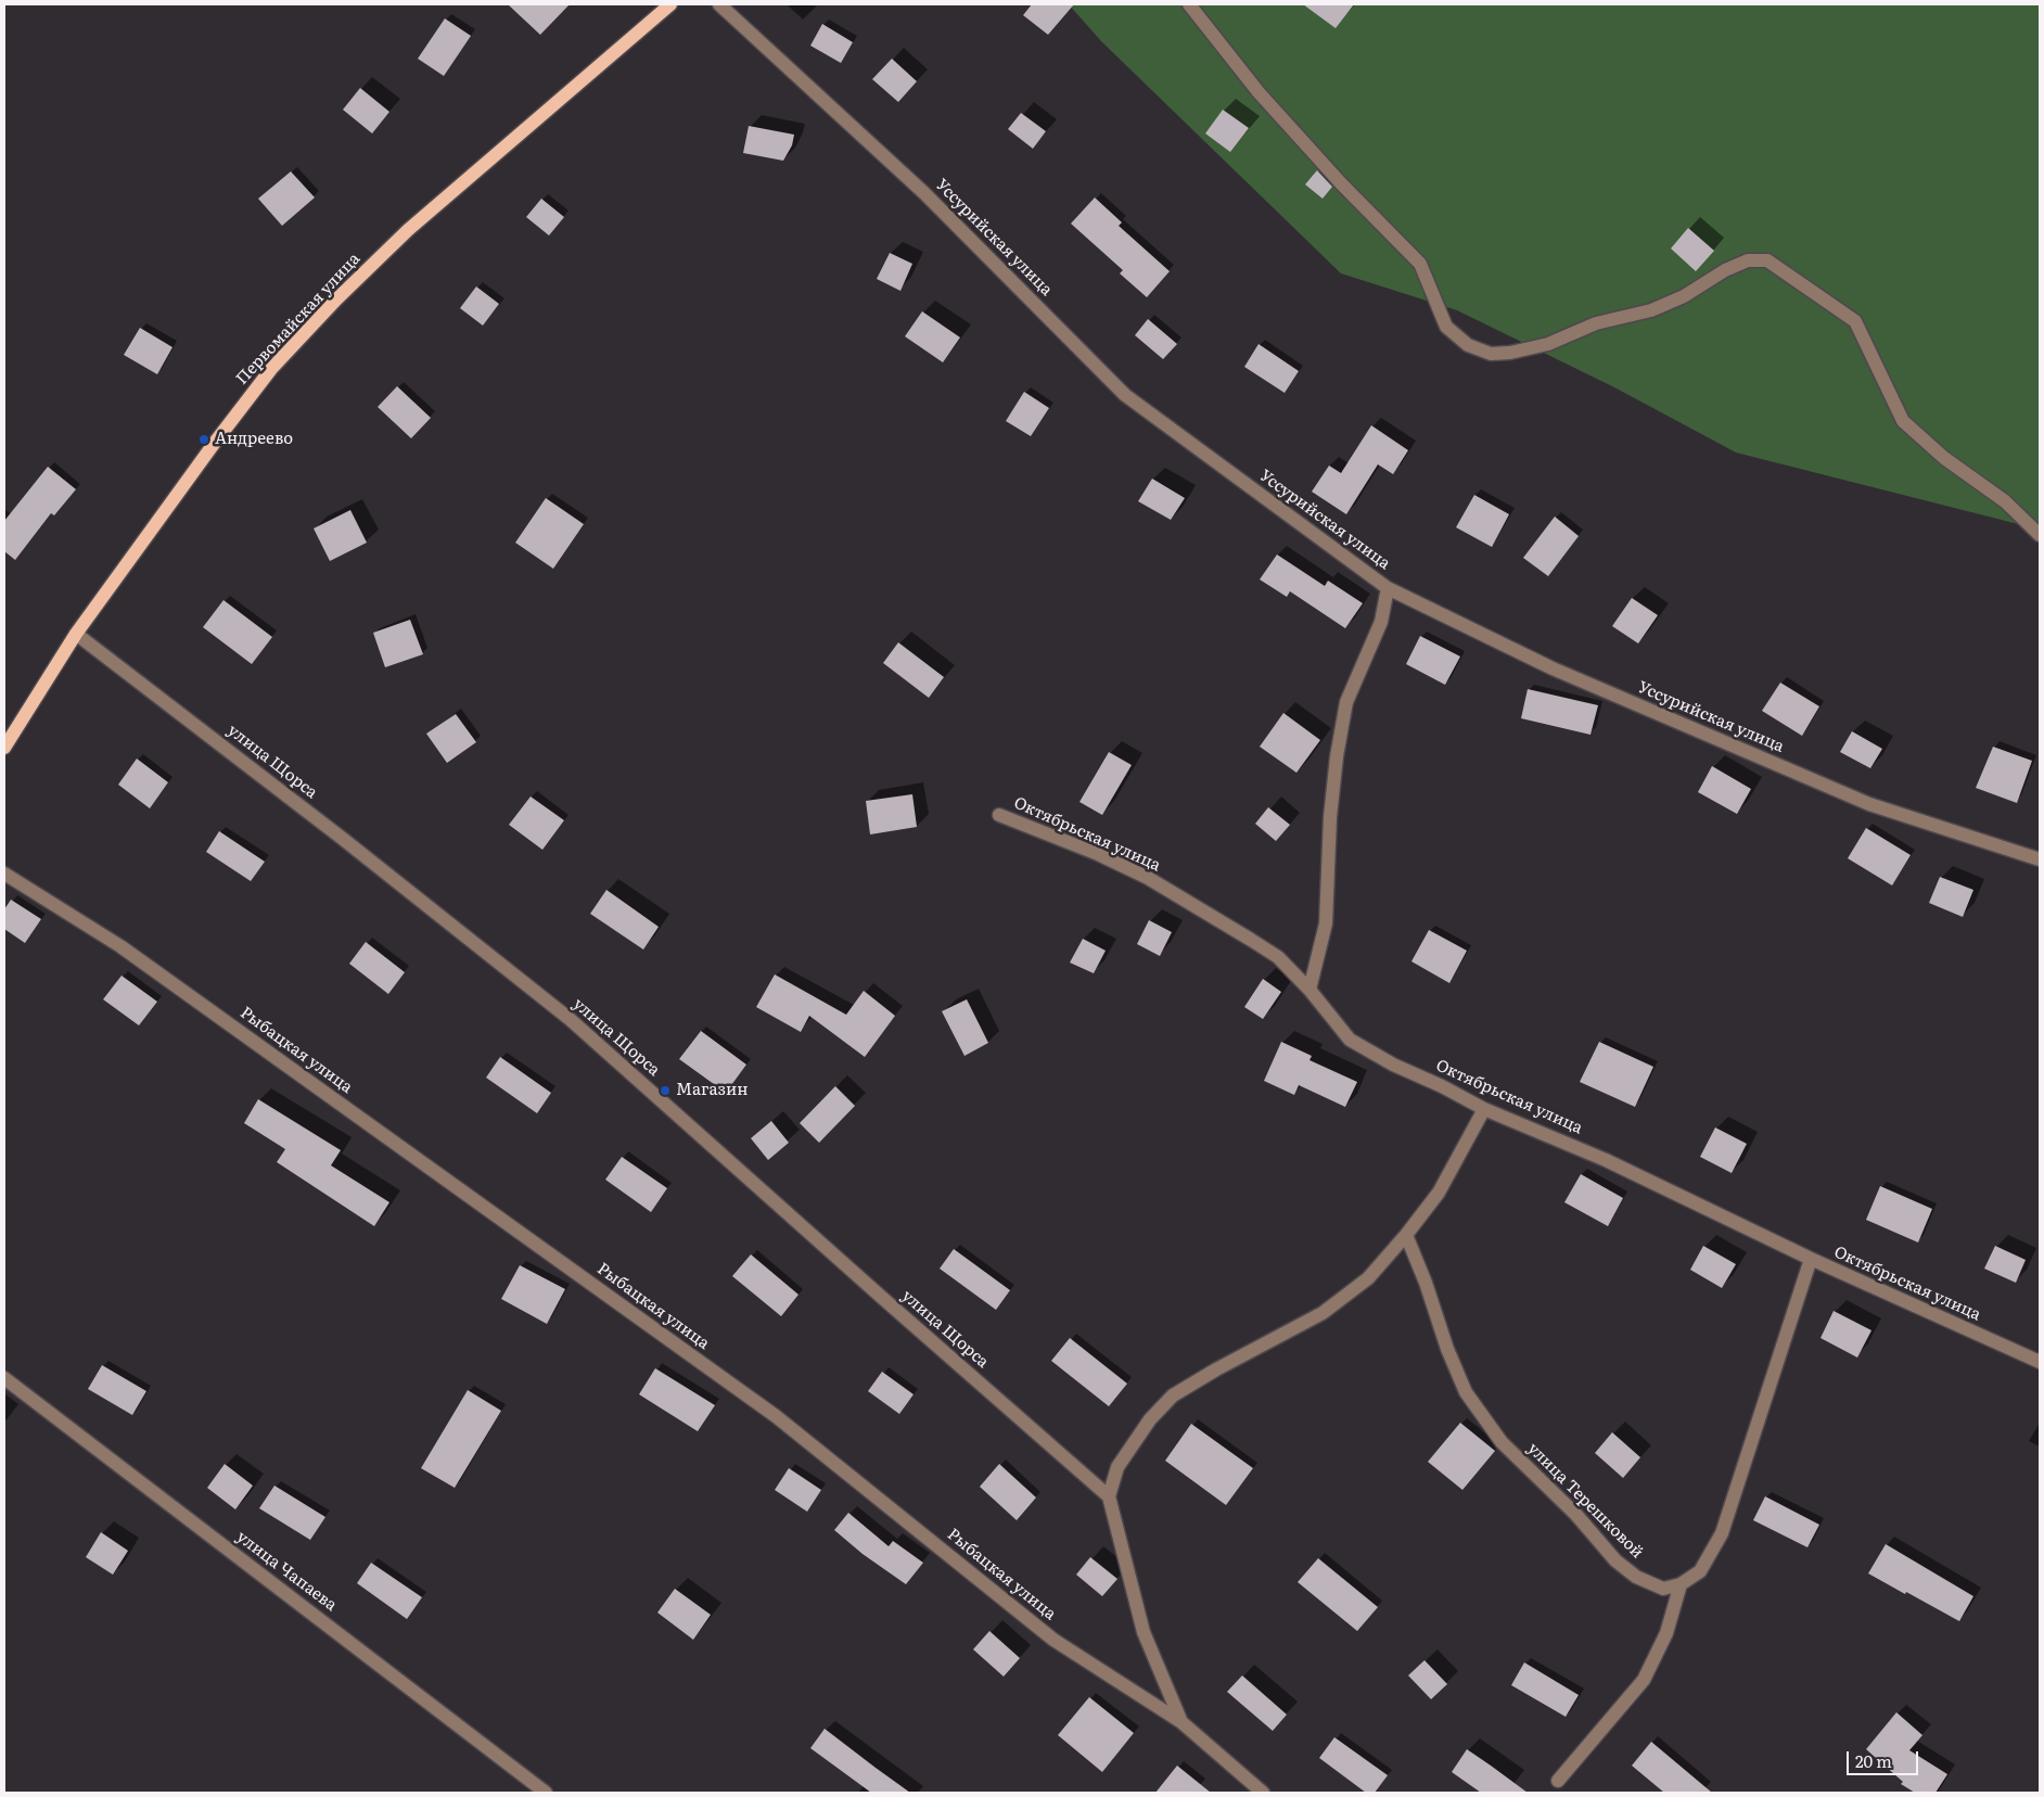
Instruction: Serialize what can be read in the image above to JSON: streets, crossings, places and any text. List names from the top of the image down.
{
  "streets": {
    "main road": ["Первомайская улица"],
    "street": [
      "Уссурийская улица",
      "улица Щорса",
      "Октябрьская улица",
      "Рыбацкая улица",
      "улица Терешковой",
      "улица Чапаева"
    ]
  },
  "crossings": [
    ["Первомайская улица", "улица Щорса"]
  ],
  "places": ["Андреево", "Магазин"],
  "scale_bar": "20 m"
}
